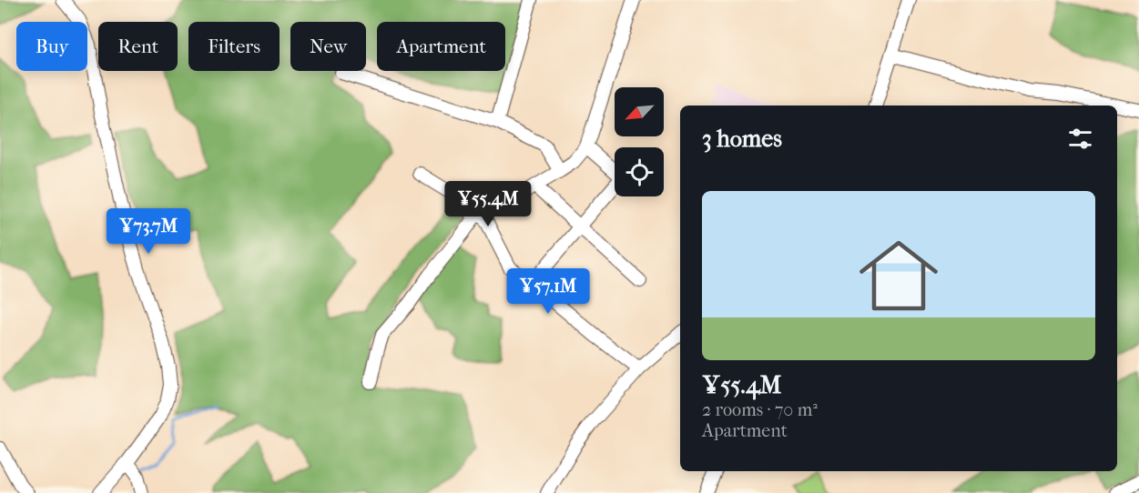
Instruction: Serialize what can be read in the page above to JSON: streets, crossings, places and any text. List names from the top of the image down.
{
  "north": "bottom left",
  "page": {
    "chip": [
      "Buy",
      "Rent",
      "Filters",
      "New",
      "Apartment"
    ],
    "heading": "3 homes",
    "list": [
      {
        "name": "¥55.4M",
        "note": "2 rooms · 70 m² · Apartment"
      }
    ],
    "price": ["¥55.4M", "¥73.7M", "¥57.1M"]
  }
}
